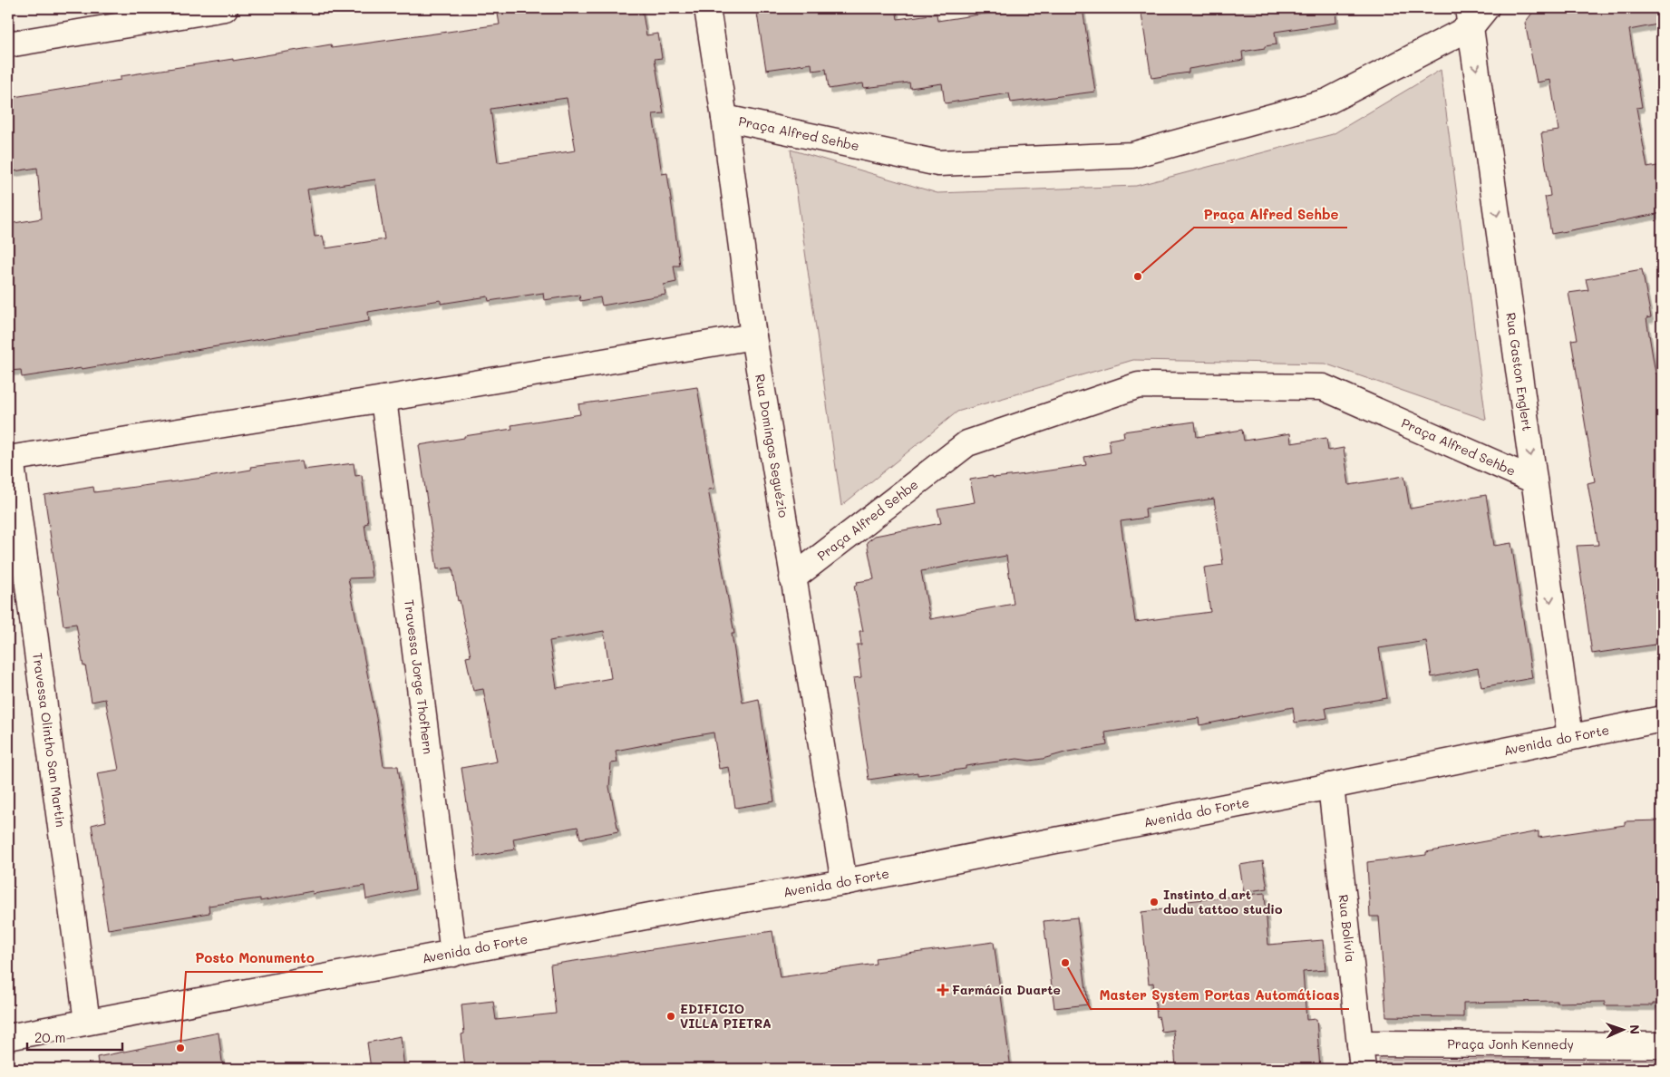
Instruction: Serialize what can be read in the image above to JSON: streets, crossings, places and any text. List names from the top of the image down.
{
  "streets": {
    "street": [
      "Praça Alfred Sehbe",
      "Rua Gaston Englert",
      "Rua Domingos Seguézio",
      "Travessa Jorge Thofhern",
      "Travessa Olintho San Martin",
      "Avenida do Forte",
      "Rua Bolívia",
      "Praça Jonh Kennedy"
    ]
  },
  "crossings": [
    ["Praça Alfred Sehbe", "Rua Gaston Englert"],
    ["Praça Alfred Sehbe", "Rua Domingos Seguézio"],
    ["Rua Gaston Englert", "Avenida do Forte"],
    ["Rua Domingos Seguézio", "Avenida do Forte"],
    ["Travessa Jorge Thofhern", "Avenida do Forte"],
    ["Travessa Olintho San Martin", "Avenida do Forte"],
    ["Avenida do Forte", "Rua Bolívia"],
    ["Rua Bolívia", "Praça Jonh Kennedy"]
  ],
  "one_way": ["Rua Gaston Englert"],
  "places": {
    "other": [
      "Praça Alfred Sehbe",
      "Instinto d art dudu tattoo studio",
      "Master System Portas Automáticas",
      "EDIFICIO VILLA PIETRA",
      "Posto Monumento"
    ],
    "health": ["Farmácia Duarte"]
  },
  "scale_bar": "20 m",
  "north": "right"
}
